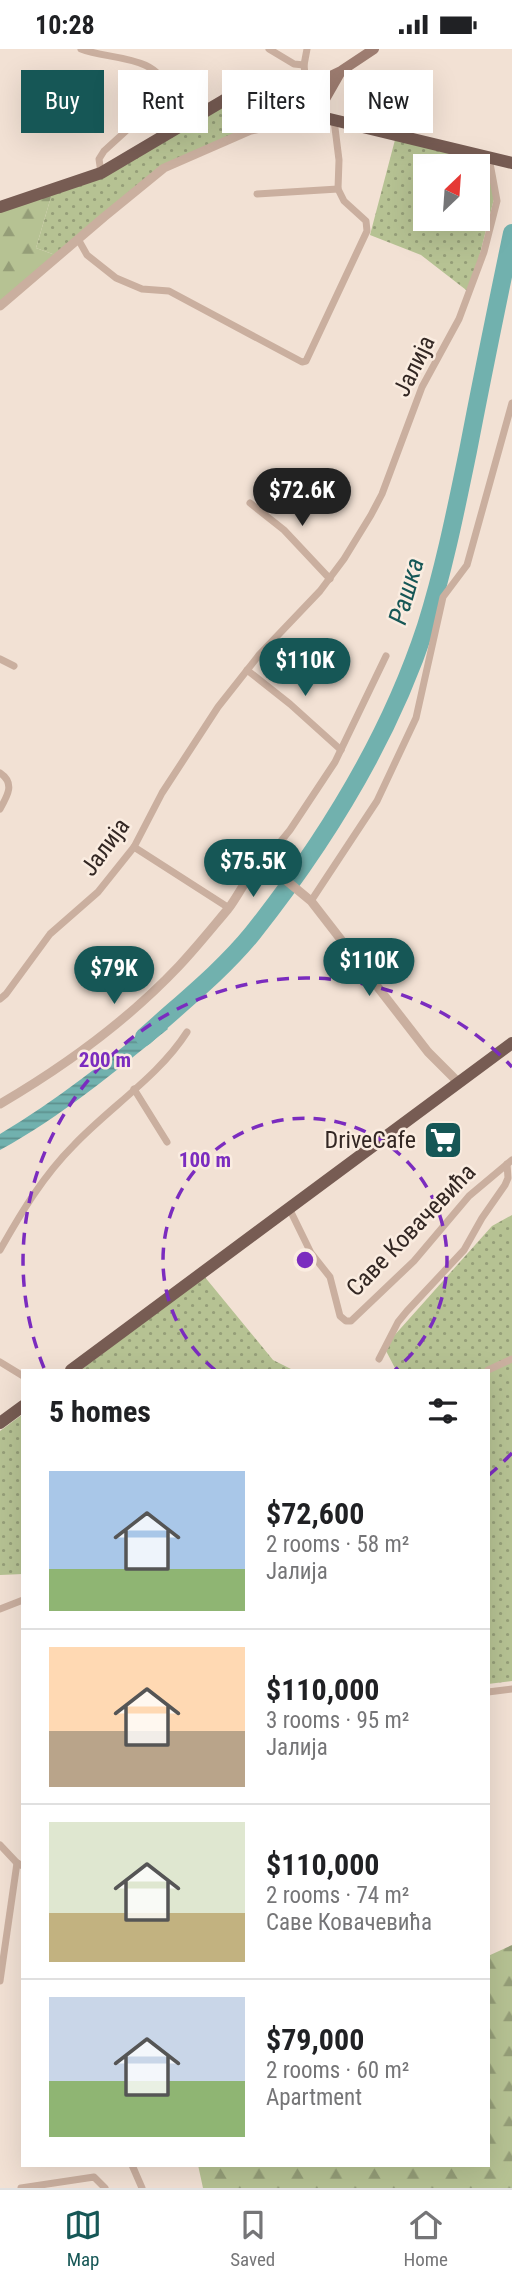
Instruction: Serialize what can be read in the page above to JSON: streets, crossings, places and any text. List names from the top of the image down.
{
  "streets": {
    "street": ["Јалија", "Саве Ковачевића"]
  },
  "water": ["Рашка"],
  "places": {
    "supermarket": ["DriveCafe"]
  },
  "north": "top right",
  "page": {
    "status": "10:28",
    "chip": [
      "Buy",
      "Rent",
      "Filters",
      "New"
    ],
    "price": [
      "$72.6K",
      "$110K",
      "$75.5K",
      "$110K",
      "$79K"
    ],
    "heading": "5 homes",
    "list": [
      {
        "name": "$72,600",
        "note": "2 rooms · 58 m² · Јалија"
      },
      {
        "name": "$110,000",
        "note": "3 rooms · 95 m² · Јалија"
      },
      {
        "name": "$110,000",
        "note": "2 rooms · 74 m² · Саве Ковачевића"
      },
      {
        "name": "$79,000",
        "note": "2 rooms · 60 m² · Apartment"
      }
    ],
    "tabs": ["Map", "Saved", "Home"]
  },
  "rings": ["200 m", "100 m"]
}
